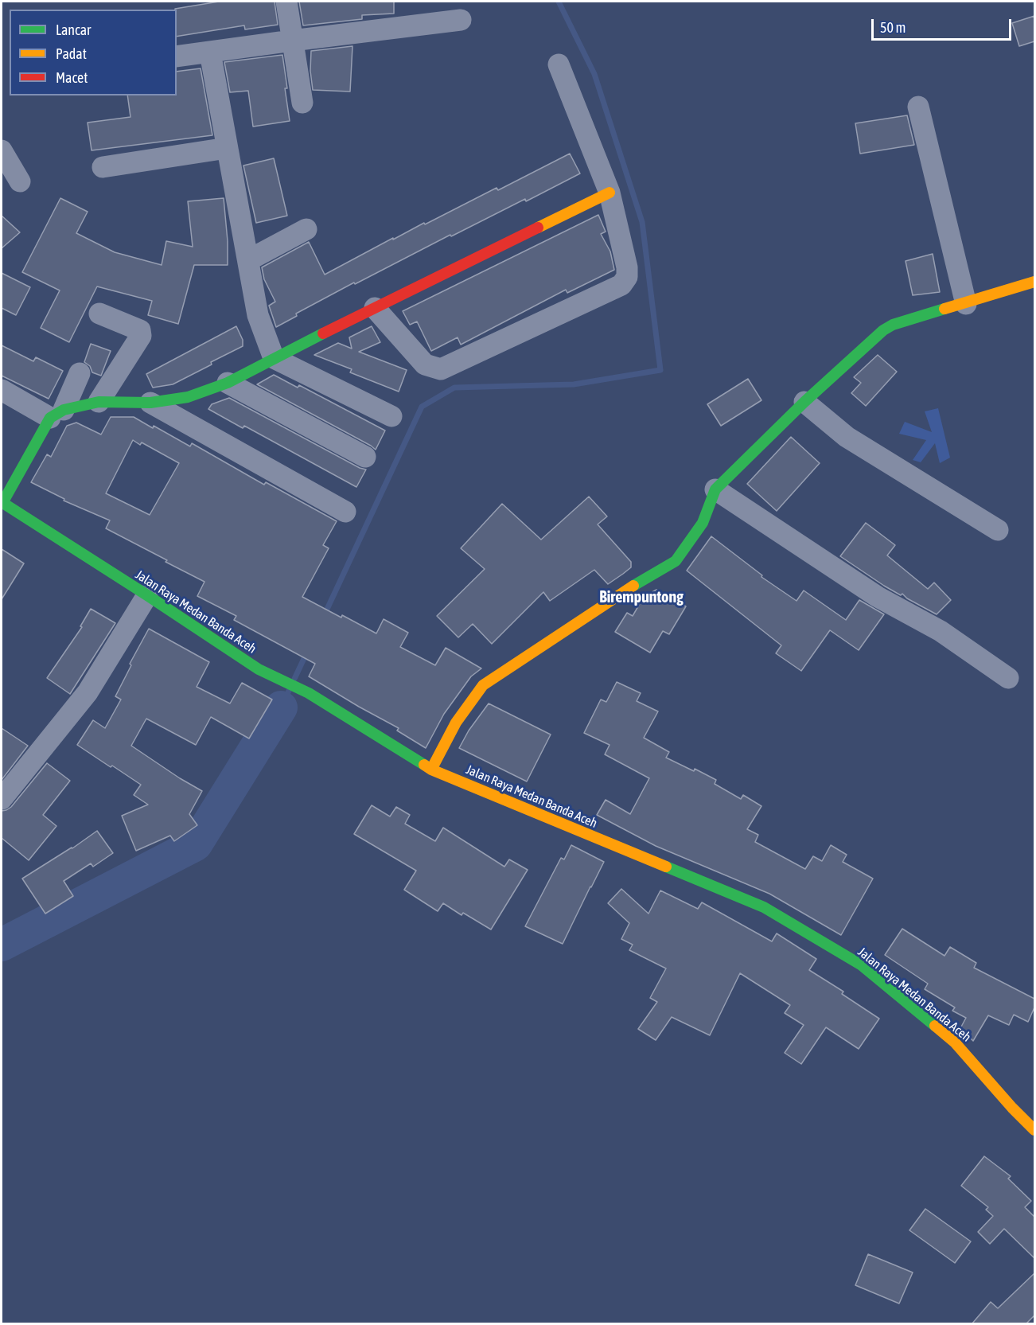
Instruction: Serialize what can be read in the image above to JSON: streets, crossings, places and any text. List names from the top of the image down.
{
  "streets": {
    "main road": ["Jalan Raya Medan Banda Aceh"]
  },
  "districts": ["Birempuntong"],
  "legend": ["Lancar", "Padat", "Macet"],
  "scale_bar": "50 m"
}
